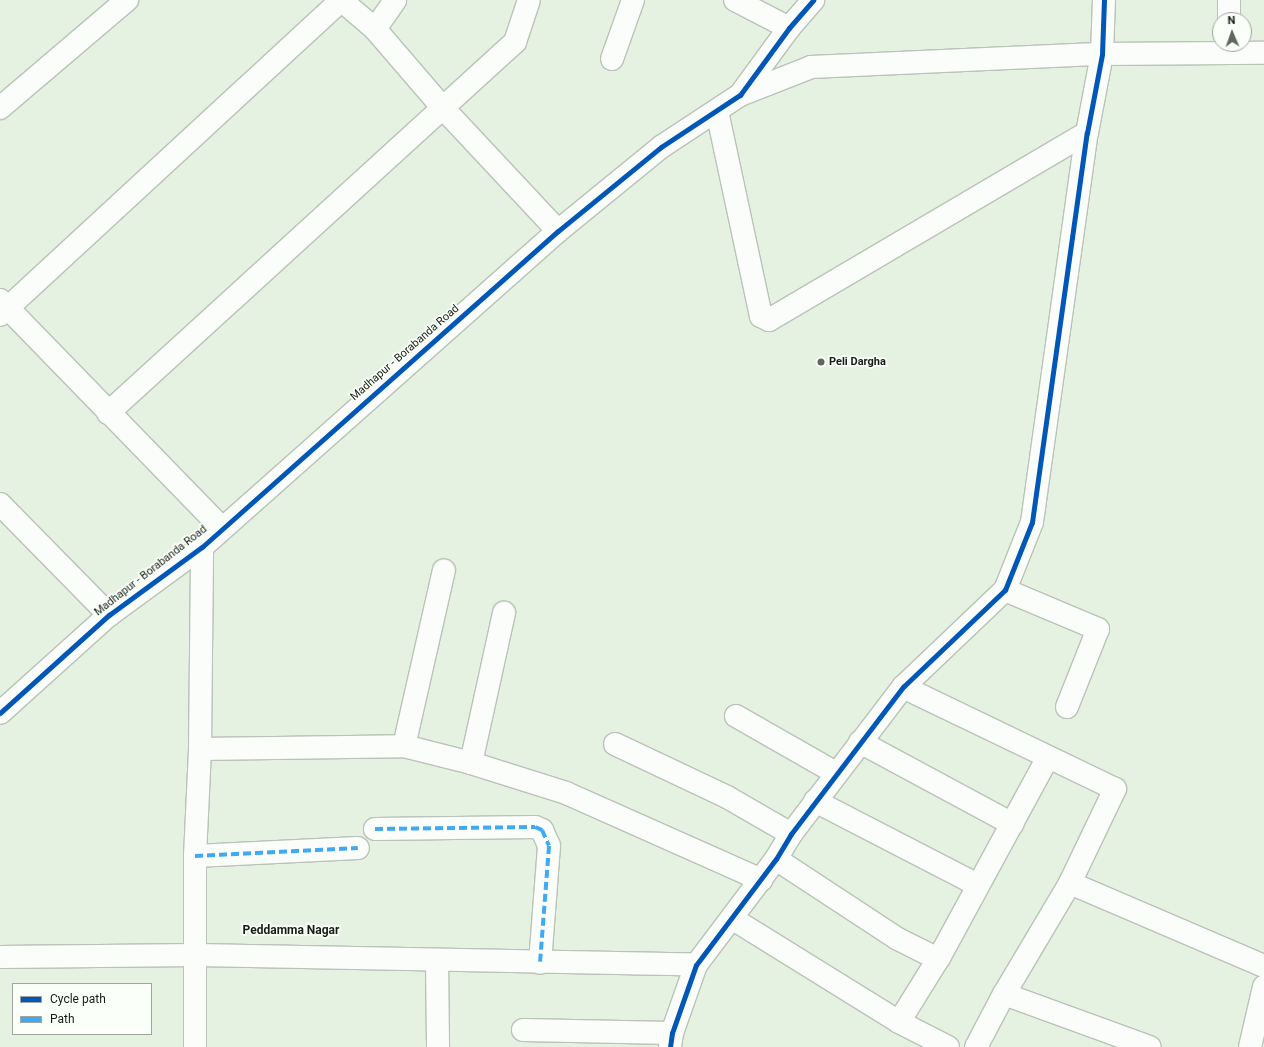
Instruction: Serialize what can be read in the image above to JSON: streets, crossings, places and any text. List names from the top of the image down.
{
  "streets": {
    "street": ["Madhapur - Borabanda Road"]
  },
  "districts": ["Peddamma Nagar"],
  "places": ["Peli Dargha"],
  "legend": ["Cycle path", "Path"],
  "north": "top"
}
